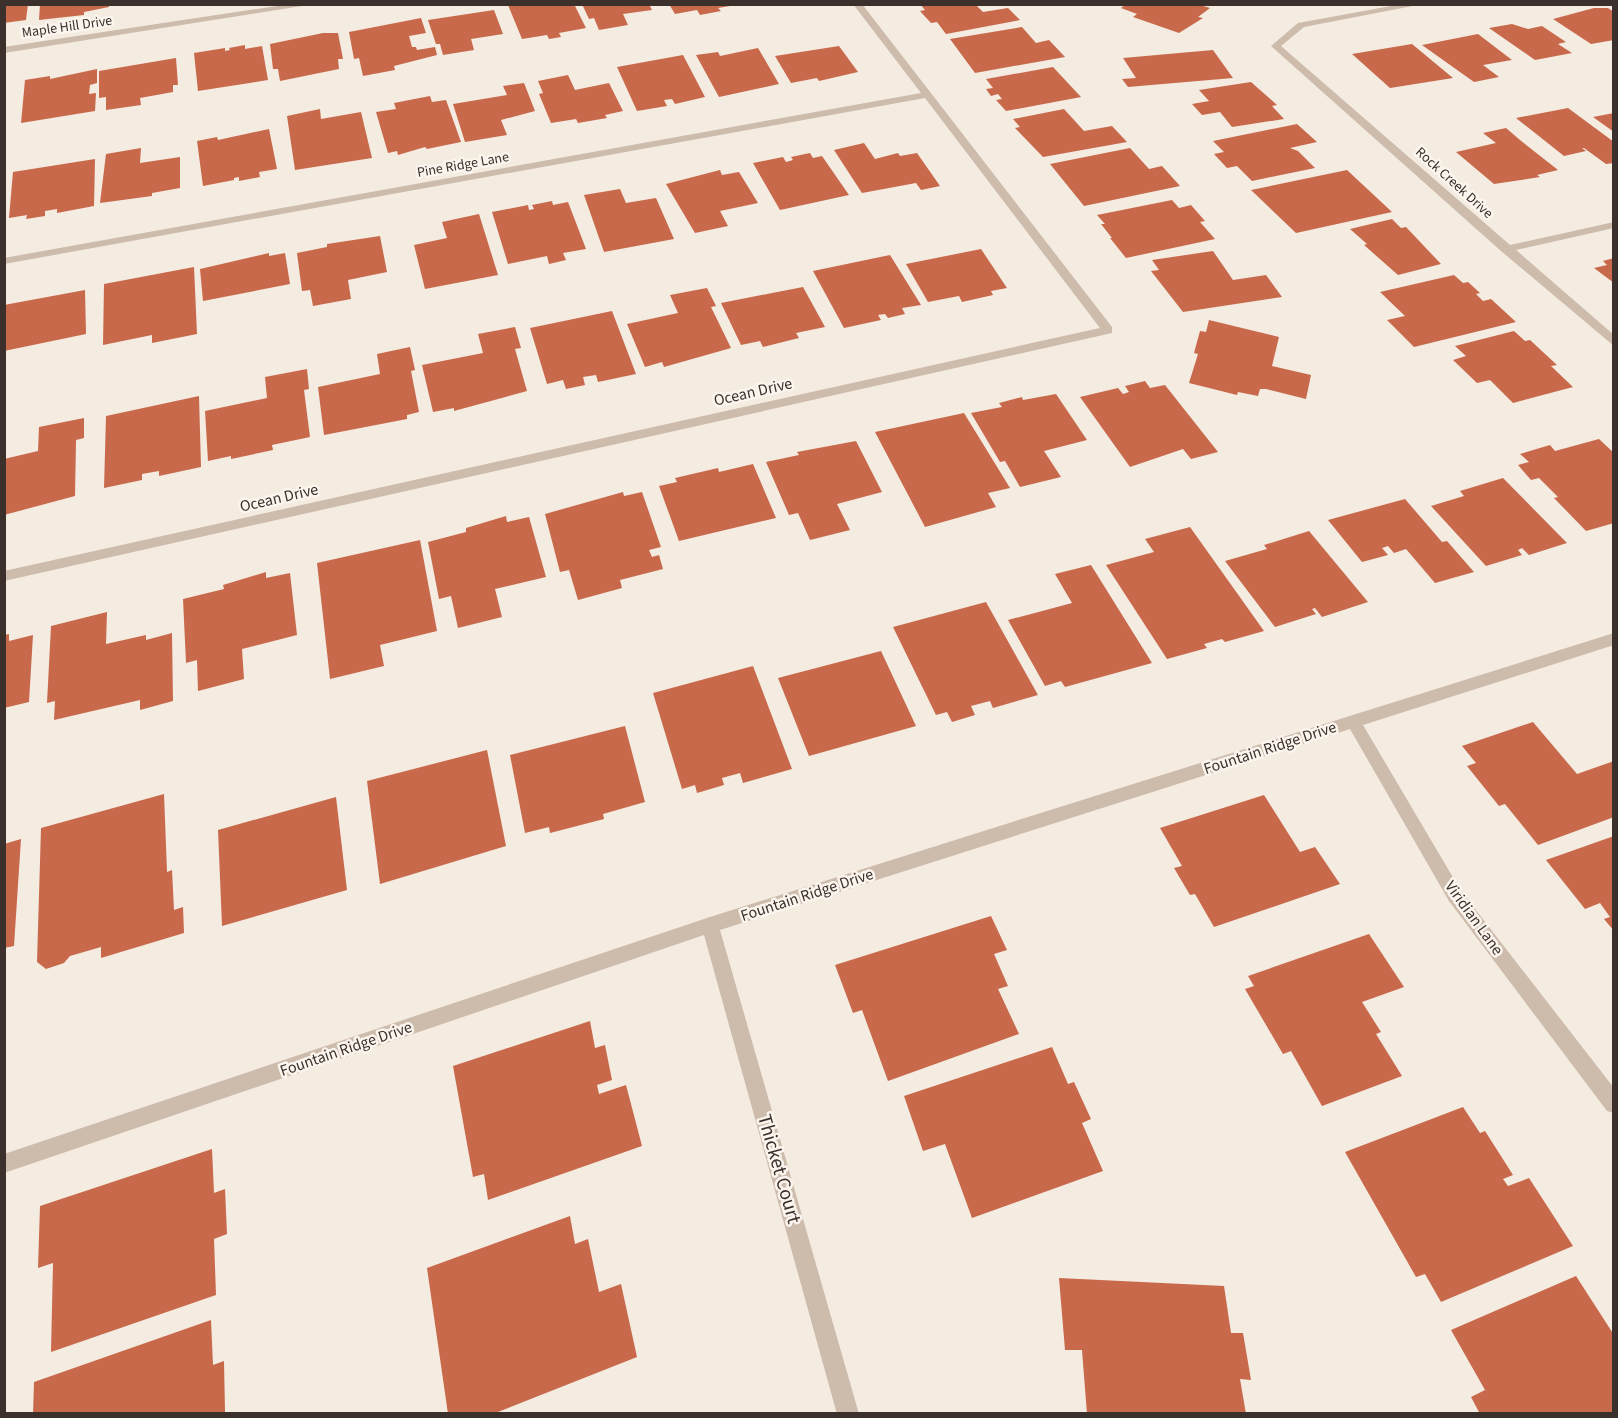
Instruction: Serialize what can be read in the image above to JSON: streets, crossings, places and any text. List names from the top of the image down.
{
  "streets": {
    "street": [
      "Maple Hill Drive",
      "Pine Ridge Lane",
      "Rock Creek Drive",
      "Ocean Drive",
      "Fountain Ridge Drive",
      "Viridian Lane",
      "Thicket Court"
    ]
  },
  "crossings": [
    ["Pine Ridge Lane", "Ocean Drive"],
    ["Fountain Ridge Drive", "Viridian Lane"],
    ["Fountain Ridge Drive", "Thicket Court"]
  ]
}
